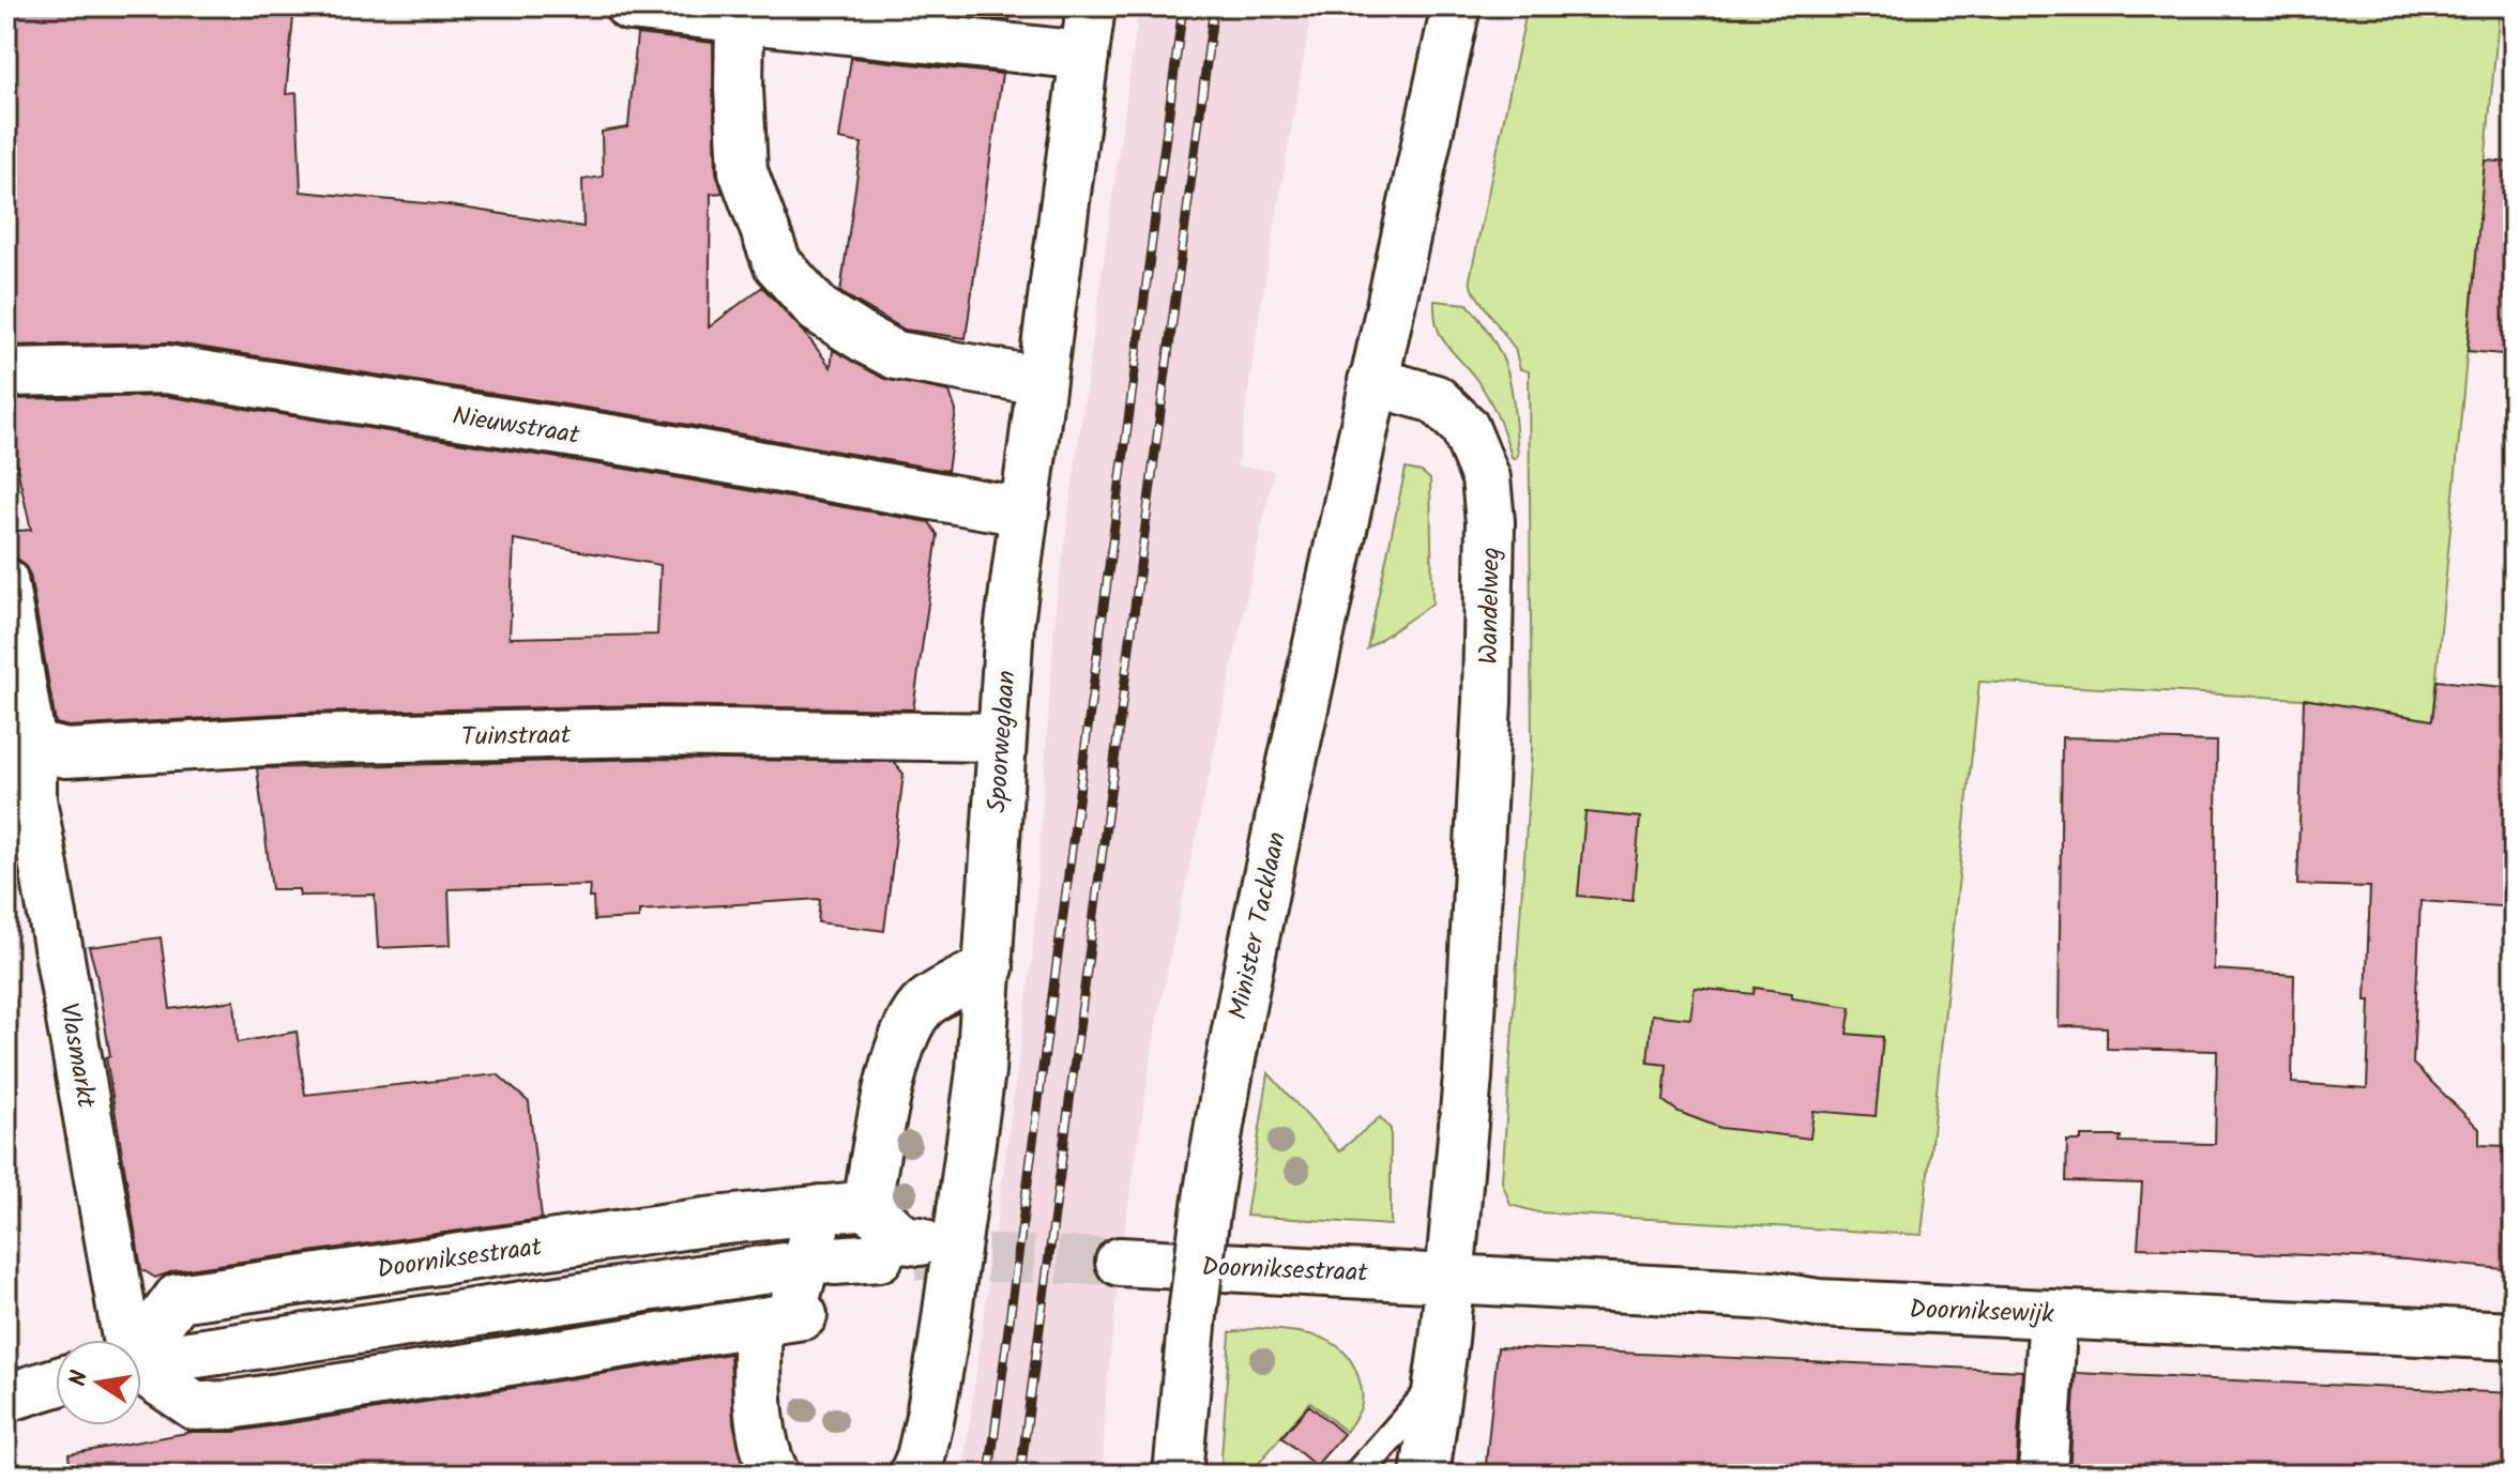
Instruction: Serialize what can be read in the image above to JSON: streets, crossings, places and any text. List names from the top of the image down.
{
  "streets": {
    "street": [
      "Nieuwstraat",
      "Wandelweg",
      "Tuinstraat",
      "Spoorweglaan",
      "Minister Tacklaan",
      "Vlasmarkt",
      "Doorniksestraat",
      "Doorniksewijk"
    ]
  },
  "crossings": [
    ["Nieuwstraat", "Spoorweglaan"],
    ["Wandelweg", "Minister Tacklaan"],
    ["Wandelweg", "Doorniksestraat"],
    ["Wandelweg", "Doorniksewijk"],
    ["Tuinstraat", "Spoorweglaan"],
    ["Tuinstraat", "Vlasmarkt"],
    ["Doorniksestraat", "Doorniksewijk"]
  ],
  "north": "left"
}
